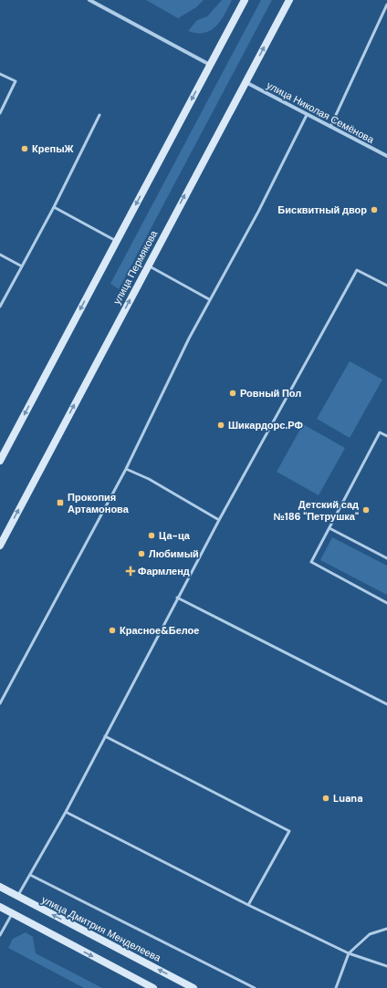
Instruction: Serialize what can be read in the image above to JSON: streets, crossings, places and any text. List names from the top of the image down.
{
  "streets": {
    "main road": ["улица Пермякова", "улица Дмитрия Менделеева"],
    "street": ["улица Николая Семёнова"]
  },
  "crossings": [
    ["улица Николая Семёнова", "улица Пермякова"]
  ],
  "places": {
    "other": [
      "КрепыЖ",
      "Бисквитный двор",
      "Ровный Пол",
      "Шикардорс.РФ",
      "Детский сад №186 \"Петрушка\"",
      "Ца-ца",
      "Любимый",
      "Красное&Белое",
      "Luana"
    ],
    "transit": ["Прокопия Артамонова"],
    "health": ["Фармленд"]
  }
}
